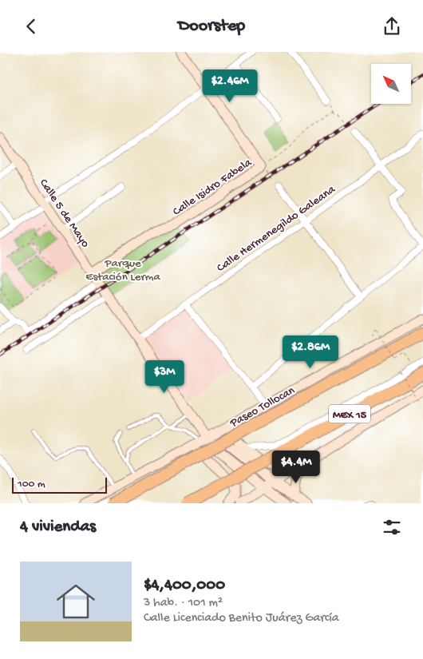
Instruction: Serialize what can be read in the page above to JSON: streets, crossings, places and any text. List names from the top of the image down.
{
  "streets": {
    "highway": ["Paseo Tollocan", "MEX 15"],
    "main road": ["Calle Isidro Fabela", "Calle 5 de Mayo"],
    "street": ["Calle Hermenegildo Galeana"]
  },
  "crossings": [
    ["Calle Isidro Fabela", "Calle 5 de Mayo"],
    ["Calle 5 de Mayo", "Calle Hermenegildo Galeana"]
  ],
  "parks": ["Parque Estación Lerma"],
  "scale_bar": "100 m",
  "north": "top left",
  "page": {
    "header": "Doorstep",
    "price": [
      "$2.46M",
      "$2.86M",
      "$3M",
      "$4.4M"
    ],
    "scale": "100 m",
    "heading": "4 viviendas",
    "list": [
      {
        "name": "$4,400,000",
        "note": "3 hab. · 101 m² · Calle Licenciado Benito Juárez García"
      }
    ]
  }
}
